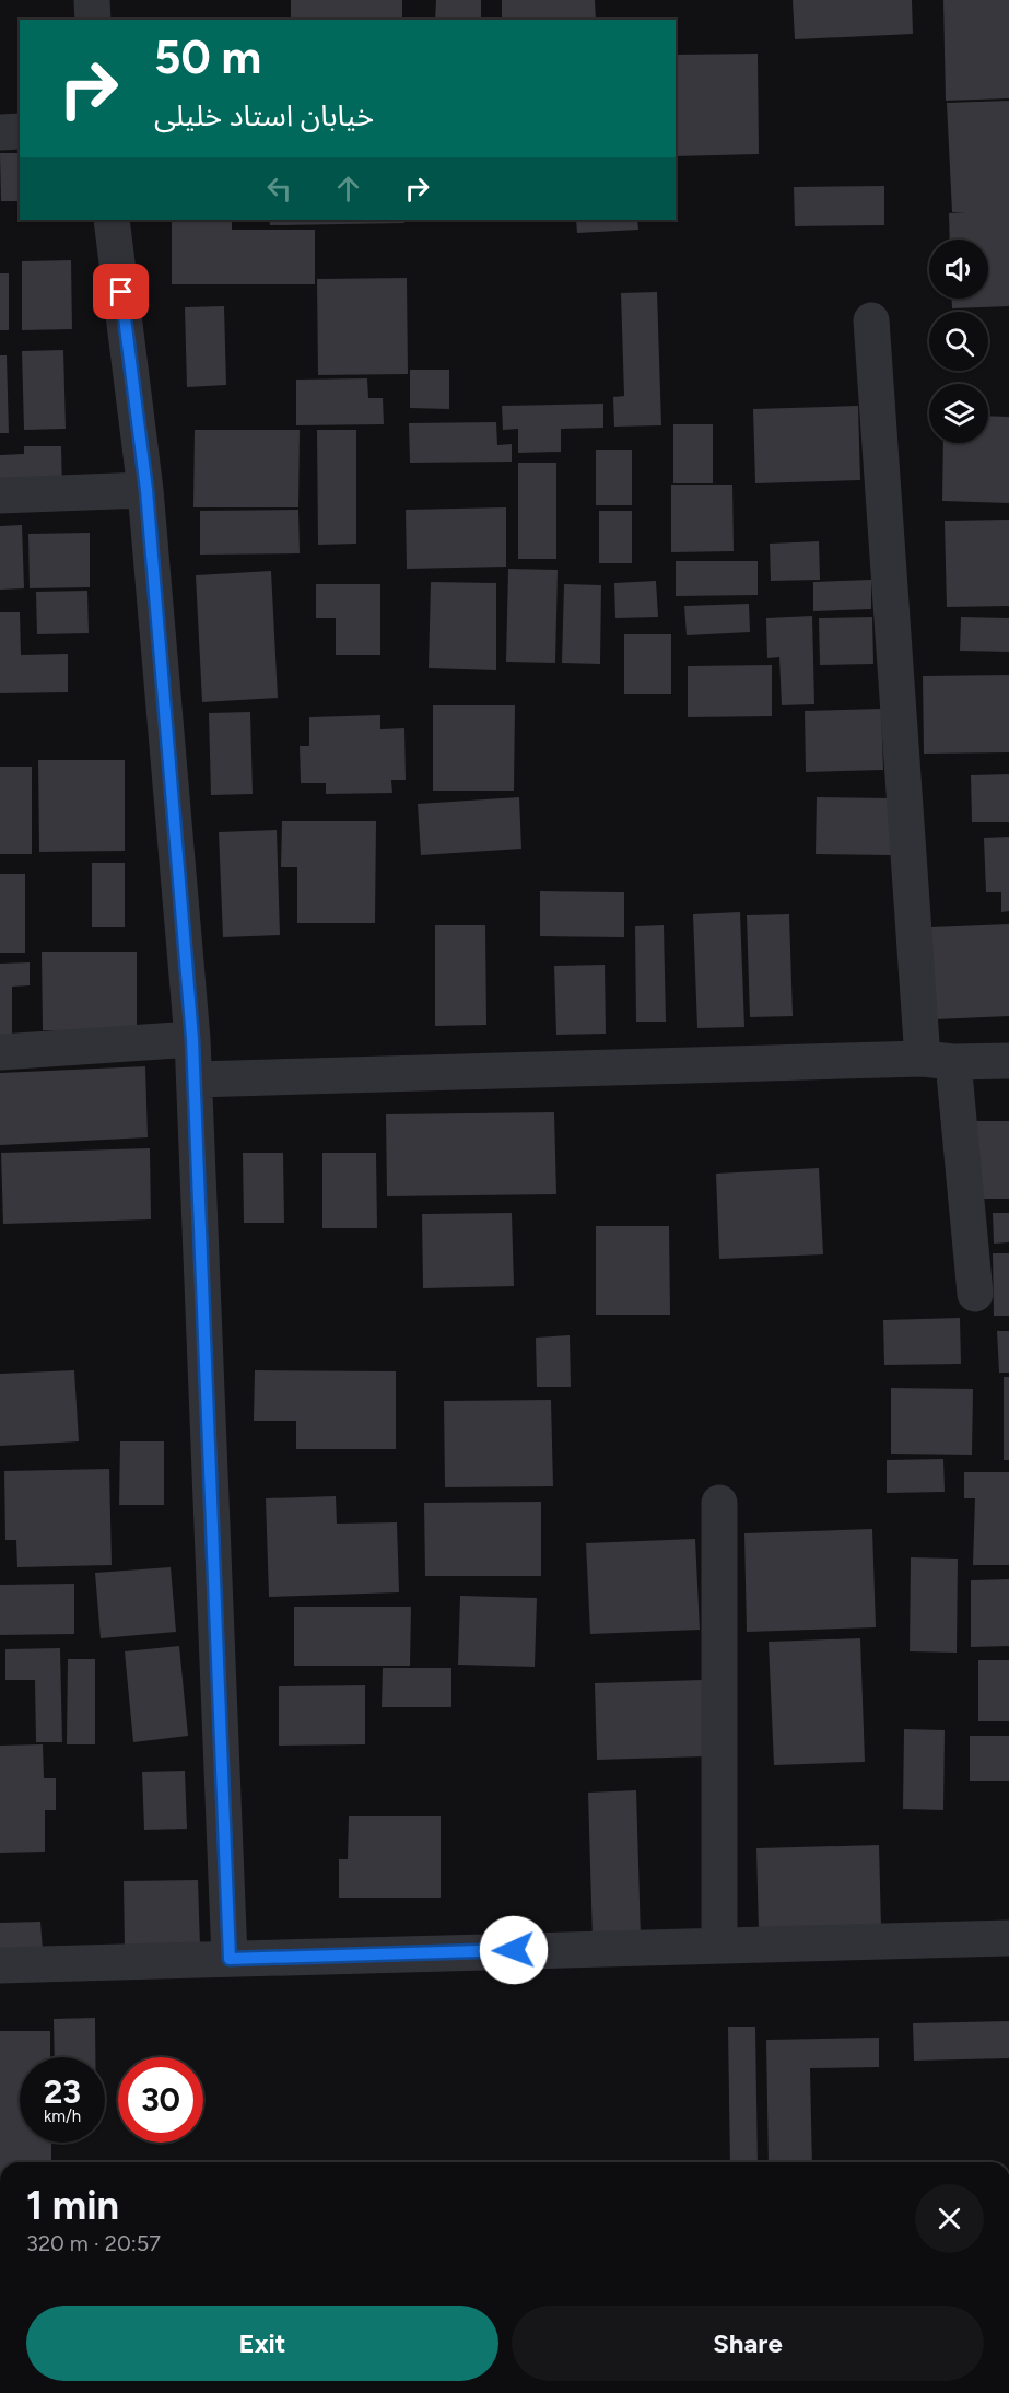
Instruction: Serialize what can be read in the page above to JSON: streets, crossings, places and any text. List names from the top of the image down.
{
  "page": {
    "turn": ["50 m", "خیابان استاد خلیلی"],
    "speed": "23 km/h",
    "limit": "30",
    "heading": ["1 min", "320 m · 20:57"],
    "buttons": ["Exit", "Share"]
  }
}
